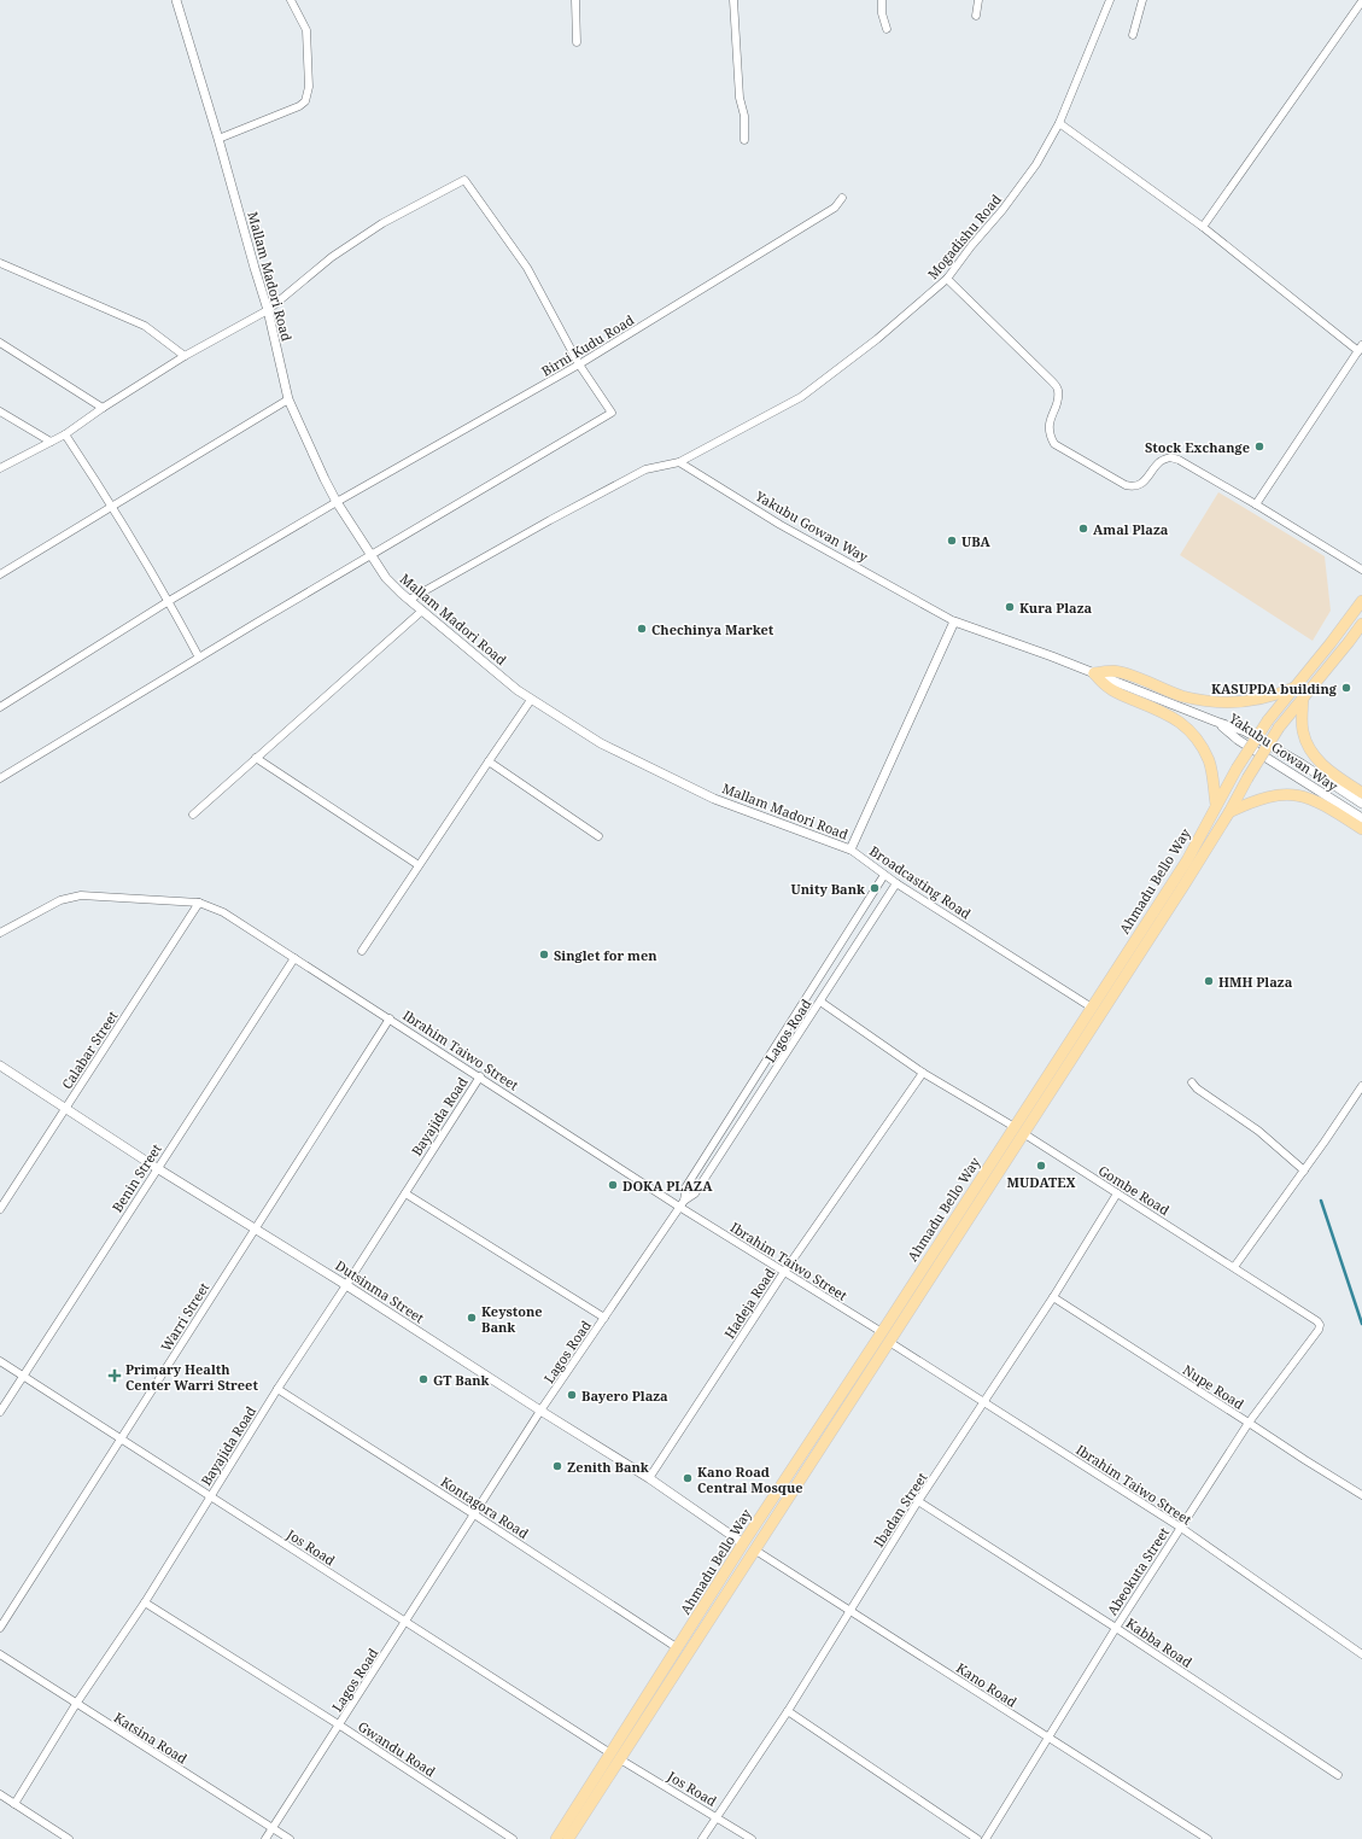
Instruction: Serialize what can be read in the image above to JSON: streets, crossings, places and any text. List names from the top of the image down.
{
  "streets": {
    "main road": ["Ahmadu Bello Way"],
    "street": [
      "Mogadishu Road",
      "Mallam Madori Road",
      "Birni Kudu Road",
      "Yakubu Gowan Way",
      "Broadcasting Road",
      "Lagos Road",
      "Calabar Street",
      "Ibrahim Taiwo Street",
      "Bayajida Road",
      "Benin Street",
      "Gombe Road",
      "Dutsinma Street",
      "Hadeja Road",
      "Warri Street",
      "Nupe Road",
      "Kontagora Road",
      "Ibadan Street",
      "Jos Road",
      "Abeokuta Street",
      "Kabba Road",
      "Kano Road",
      "Katsina Road",
      "Gwandu Road"
    ]
  },
  "crossings": [
    ["Mogadishu Road", "Yakubu Gowan Way"],
    ["Mallam Madori Road", "Birni Kudu Road"],
    ["Mallam Madori Road", "Broadcasting Road"],
    ["Yakubu Gowan Way", "Broadcasting Road"],
    ["Ahmadu Bello Way", "Broadcasting Road"],
    ["Ahmadu Bello Way", "Ibrahim Taiwo Street"],
    ["Ahmadu Bello Way", "Gombe Road"],
    ["Ahmadu Bello Way", "Dutsinma Street"],
    ["Ahmadu Bello Way", "Kontagora Road"],
    ["Ahmadu Bello Way", "Jos Road"],
    ["Ahmadu Bello Way", "Kano Road"],
    ["Broadcasting Road", "Lagos Road"],
    ["Lagos Road", "Ibrahim Taiwo Street"],
    ["Lagos Road", "Gombe Road"],
    ["Lagos Road", "Dutsinma Street"],
    ["Lagos Road", "Kontagora Road"],
    ["Lagos Road", "Jos Road"],
    ["Lagos Road", "Katsina Road"],
    ["Lagos Road", "Gwandu Road"],
    ["Calabar Street", "Ibrahim Taiwo Street"],
    ["Calabar Street", "Dutsinma Street"],
    ["Ibrahim Taiwo Street", "Bayajida Road"],
    ["Ibrahim Taiwo Street", "Benin Street"],
    ["Ibrahim Taiwo Street", "Hadeja Road"],
    ["Ibrahim Taiwo Street", "Warri Street"],
    ["Ibrahim Taiwo Street", "Ibadan Street"],
    ["Ibrahim Taiwo Street", "Abeokuta Street"],
    ["Bayajida Road", "Dutsinma Street"],
    ["Bayajida Road", "Kontagora Road"],
    ["Bayajida Road", "Jos Road"],
    ["Bayajida Road", "Katsina Road"],
    ["Bayajida Road", "Gwandu Road"],
    ["Benin Street", "Dutsinma Street"],
    ["Benin Street", "Jos Road"],
    ["Gombe Road", "Hadeja Road"],
    ["Gombe Road", "Ibadan Street"],
    ["Gombe Road", "Abeokuta Street"],
    ["Dutsinma Street", "Hadeja Road"],
    ["Dutsinma Street", "Warri Street"],
    ["Warri Street", "Jos Road"],
    ["Nupe Road", "Ibadan Street"],
    ["Nupe Road", "Abeokuta Street"],
    ["Ibadan Street", "Jos Road"],
    ["Ibadan Street", "Kabba Road"],
    ["Ibadan Street", "Kano Road"],
    ["Abeokuta Street", "Kabba Road"],
    ["Abeokuta Street", "Kano Road"]
  ],
  "places": {
    "other": [
      "Stock Exchange",
      "Amal Plaza",
      "UBA",
      "Kura Plaza",
      "Chechinya Market",
      "KASUPDA building",
      "Unity Bank",
      "Singlet for men",
      "HMH Plaza",
      "MUDATEX",
      "DOKA PLAZA",
      "Keystone Bank",
      "GT Bank",
      "Bayero Plaza",
      "Zenith Bank",
      "Kano Road Central Mosque"
    ],
    "health": ["Primary Health Center Warri Street"]
  }
}
